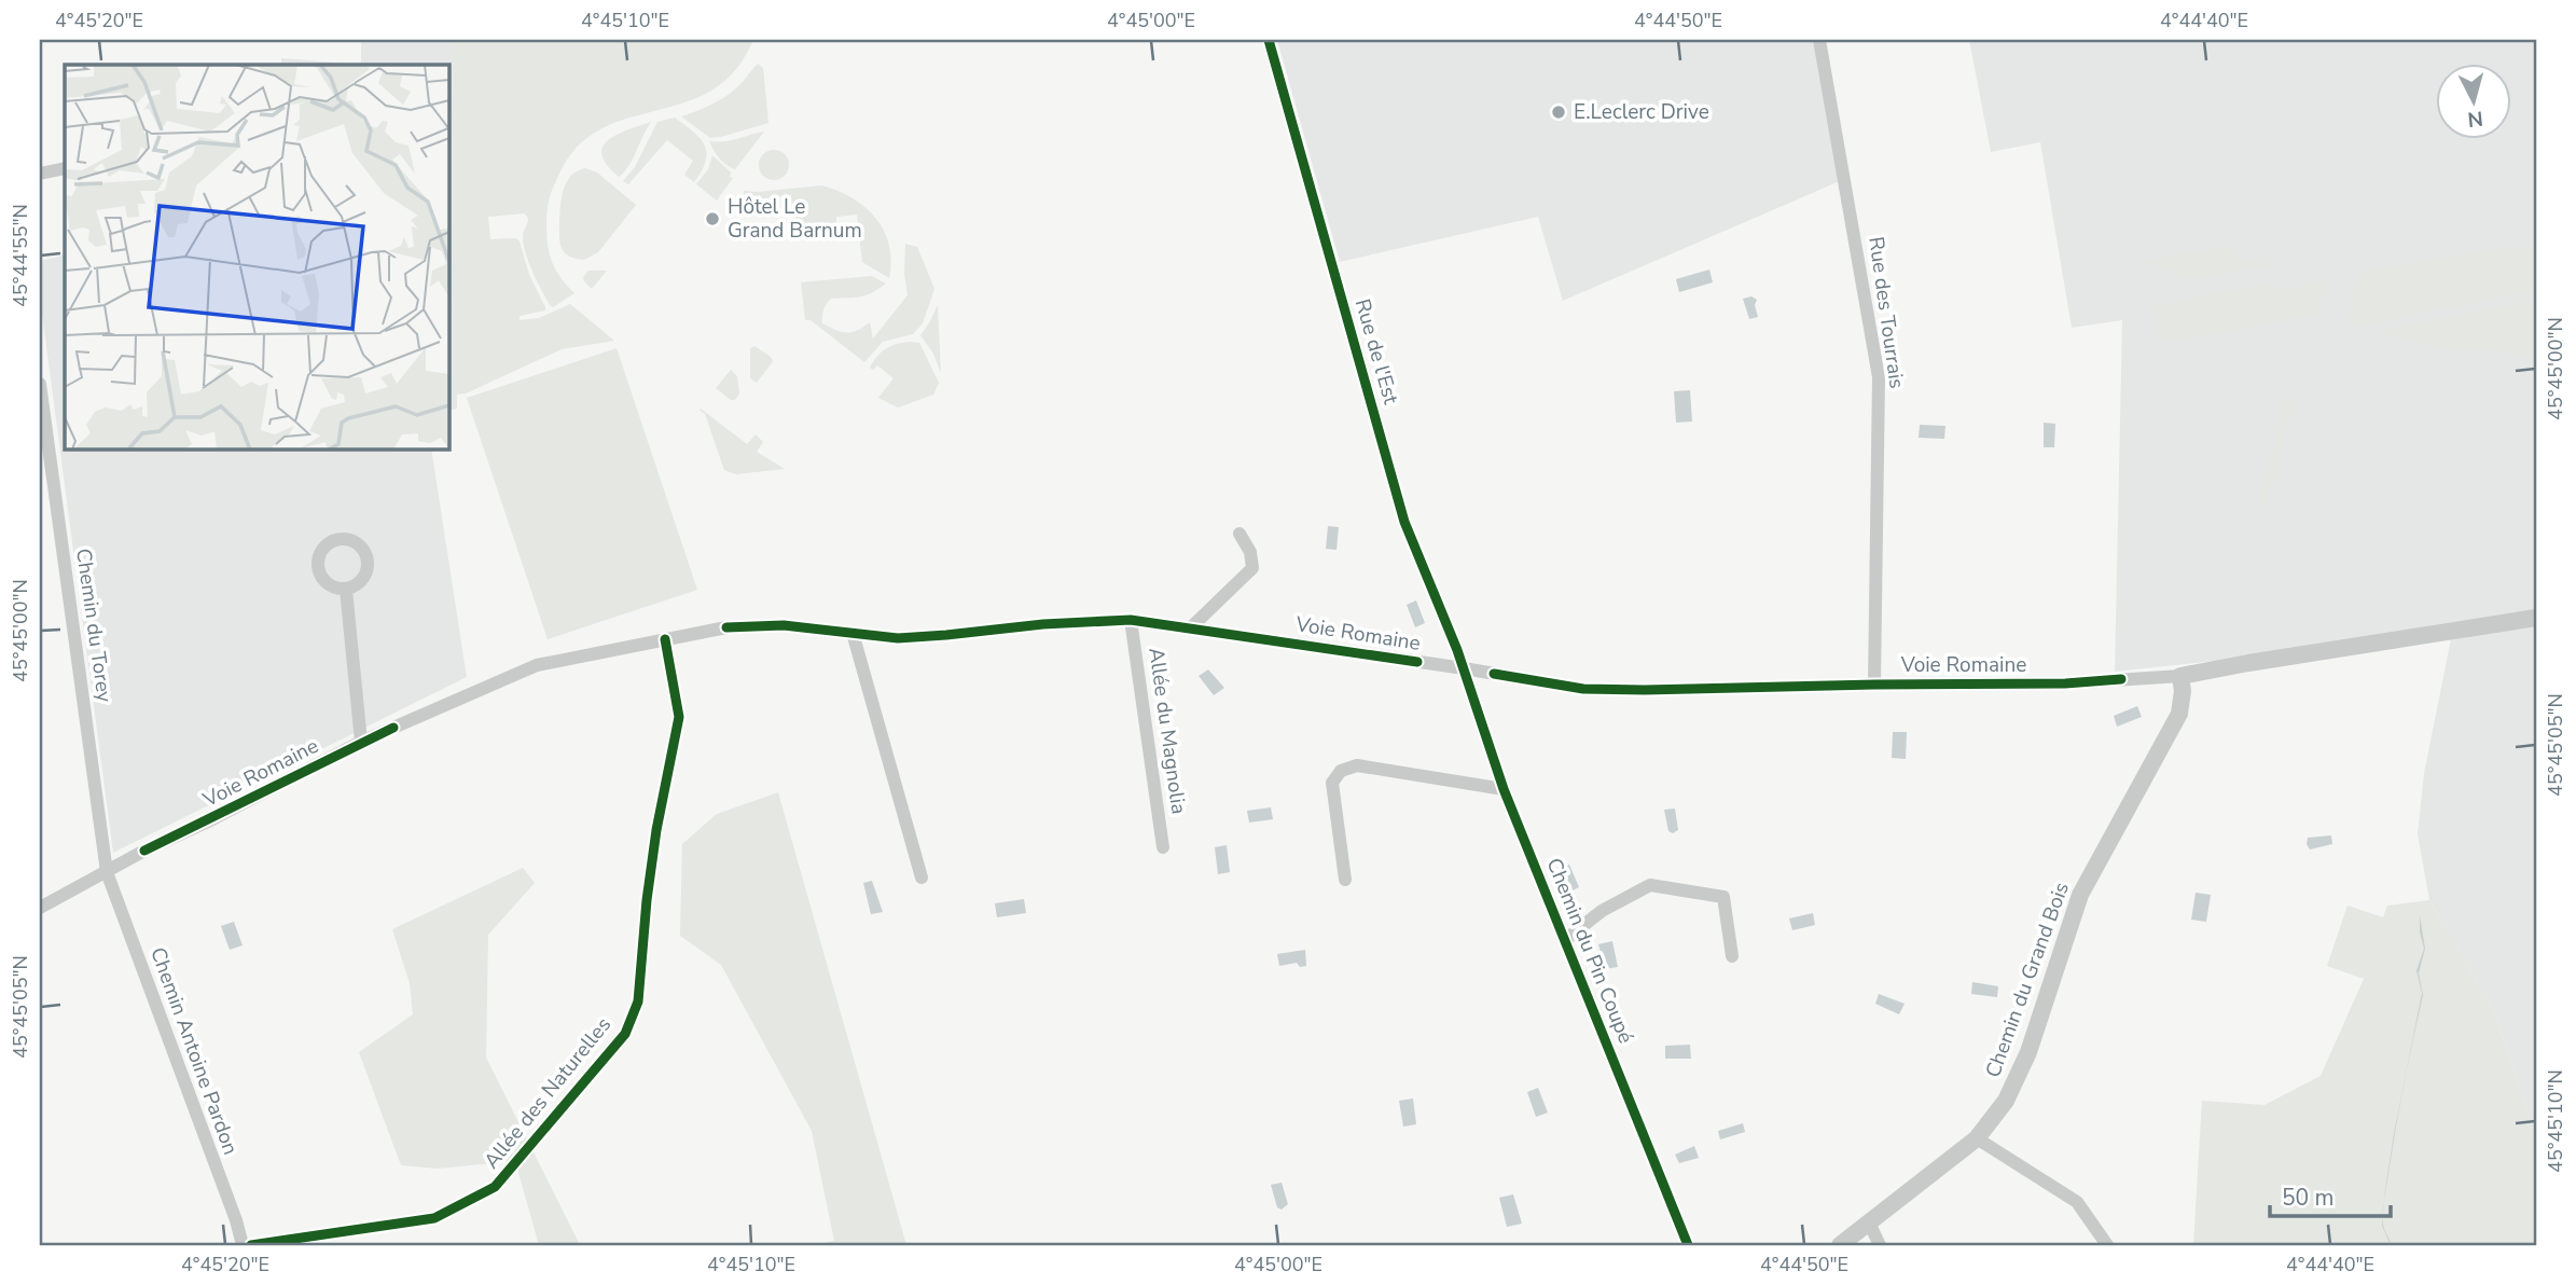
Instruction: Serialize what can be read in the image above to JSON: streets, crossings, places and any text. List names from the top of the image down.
{
  "streets": {
    "street": [
      "Rue des Tourrais",
      "Rue de l'Est",
      "Chemin du Torey",
      "Voie Romaine",
      "Allée du Magnolia",
      "Chemin du Pin Coupé",
      "Chemin du Grand Bois",
      "Chemin Antoine Pardon",
      "Allée des Naturelles"
    ]
  },
  "crossings": [
    ["Rue des Tourrais", "Voie Romaine"],
    ["Rue de l'Est", "Voie Romaine"],
    ["Rue de l'Est", "Chemin du Pin Coupé"],
    ["Chemin du Torey", "Voie Romaine"],
    ["Chemin du Torey", "Chemin Antoine Pardon"],
    ["Voie Romaine", "Allée du Magnolia"],
    ["Voie Romaine", "Chemin du Pin Coupé"],
    ["Voie Romaine", "Chemin du Grand Bois"],
    ["Voie Romaine", "Chemin Antoine Pardon"],
    ["Voie Romaine", "Allée des Naturelles"]
  ],
  "places": ["E.Leclerc Drive", "Hôtel Le Grand Barnum"],
  "scale_bar": "50 m",
  "north": "bottom",
  "coordinates": [
    "4°45'20\"E",
    "4°45'10\"E",
    "4°45'00\"E",
    "4°44'50\"E",
    "4°44'40\"E",
    "45°44'55\"N",
    "45°45'00\"N",
    "45°45'05\"N",
    "45°45'10\"N"
  ]
}
